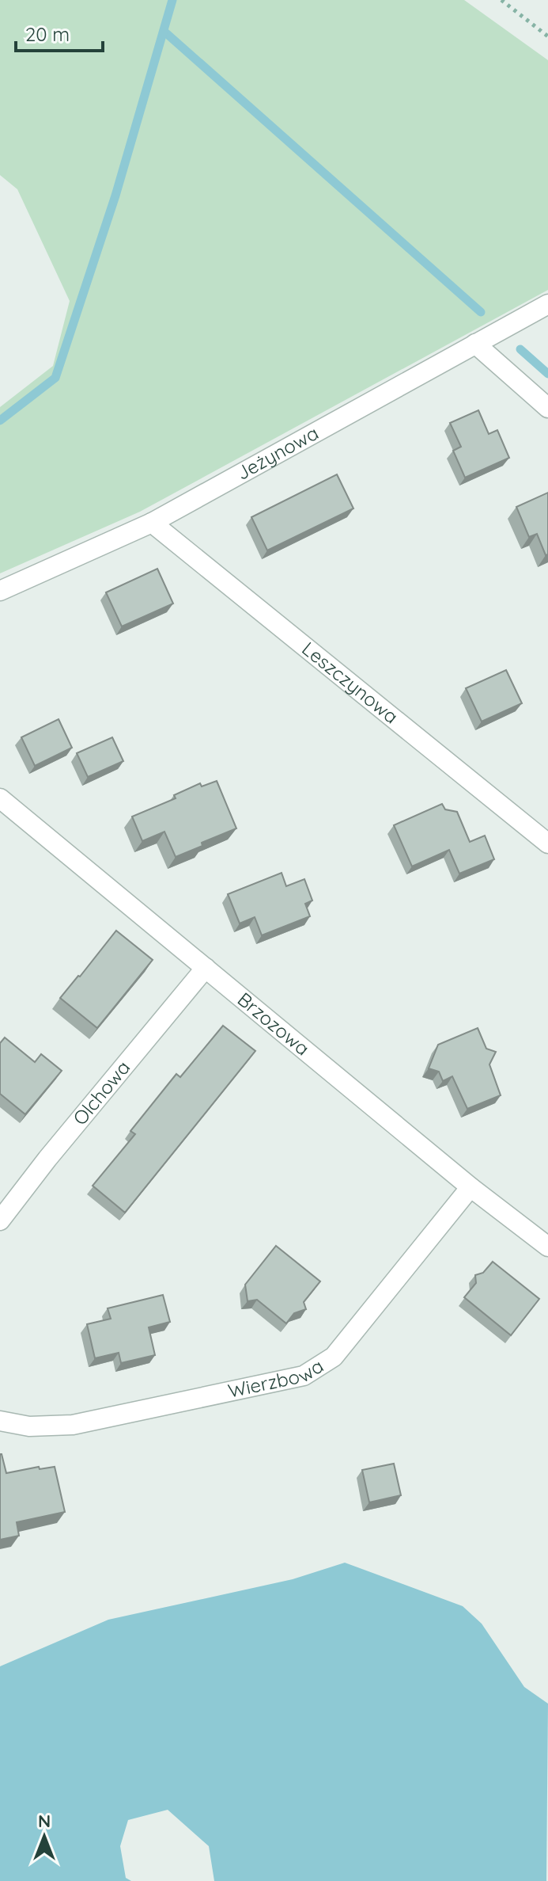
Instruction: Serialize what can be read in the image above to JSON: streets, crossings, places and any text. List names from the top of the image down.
{
  "streets": {
    "street": [
      "Jeżynowa",
      "Leszczynowa",
      "Brzozowa",
      "Olchowa",
      "Wierzbowa"
    ]
  },
  "crossings": [
    ["Jeżynowa", "Leszczynowa"],
    ["Brzozowa", "Olchowa"],
    ["Brzozowa", "Wierzbowa"]
  ],
  "scale_bar": "20 m",
  "north": "top"
}
